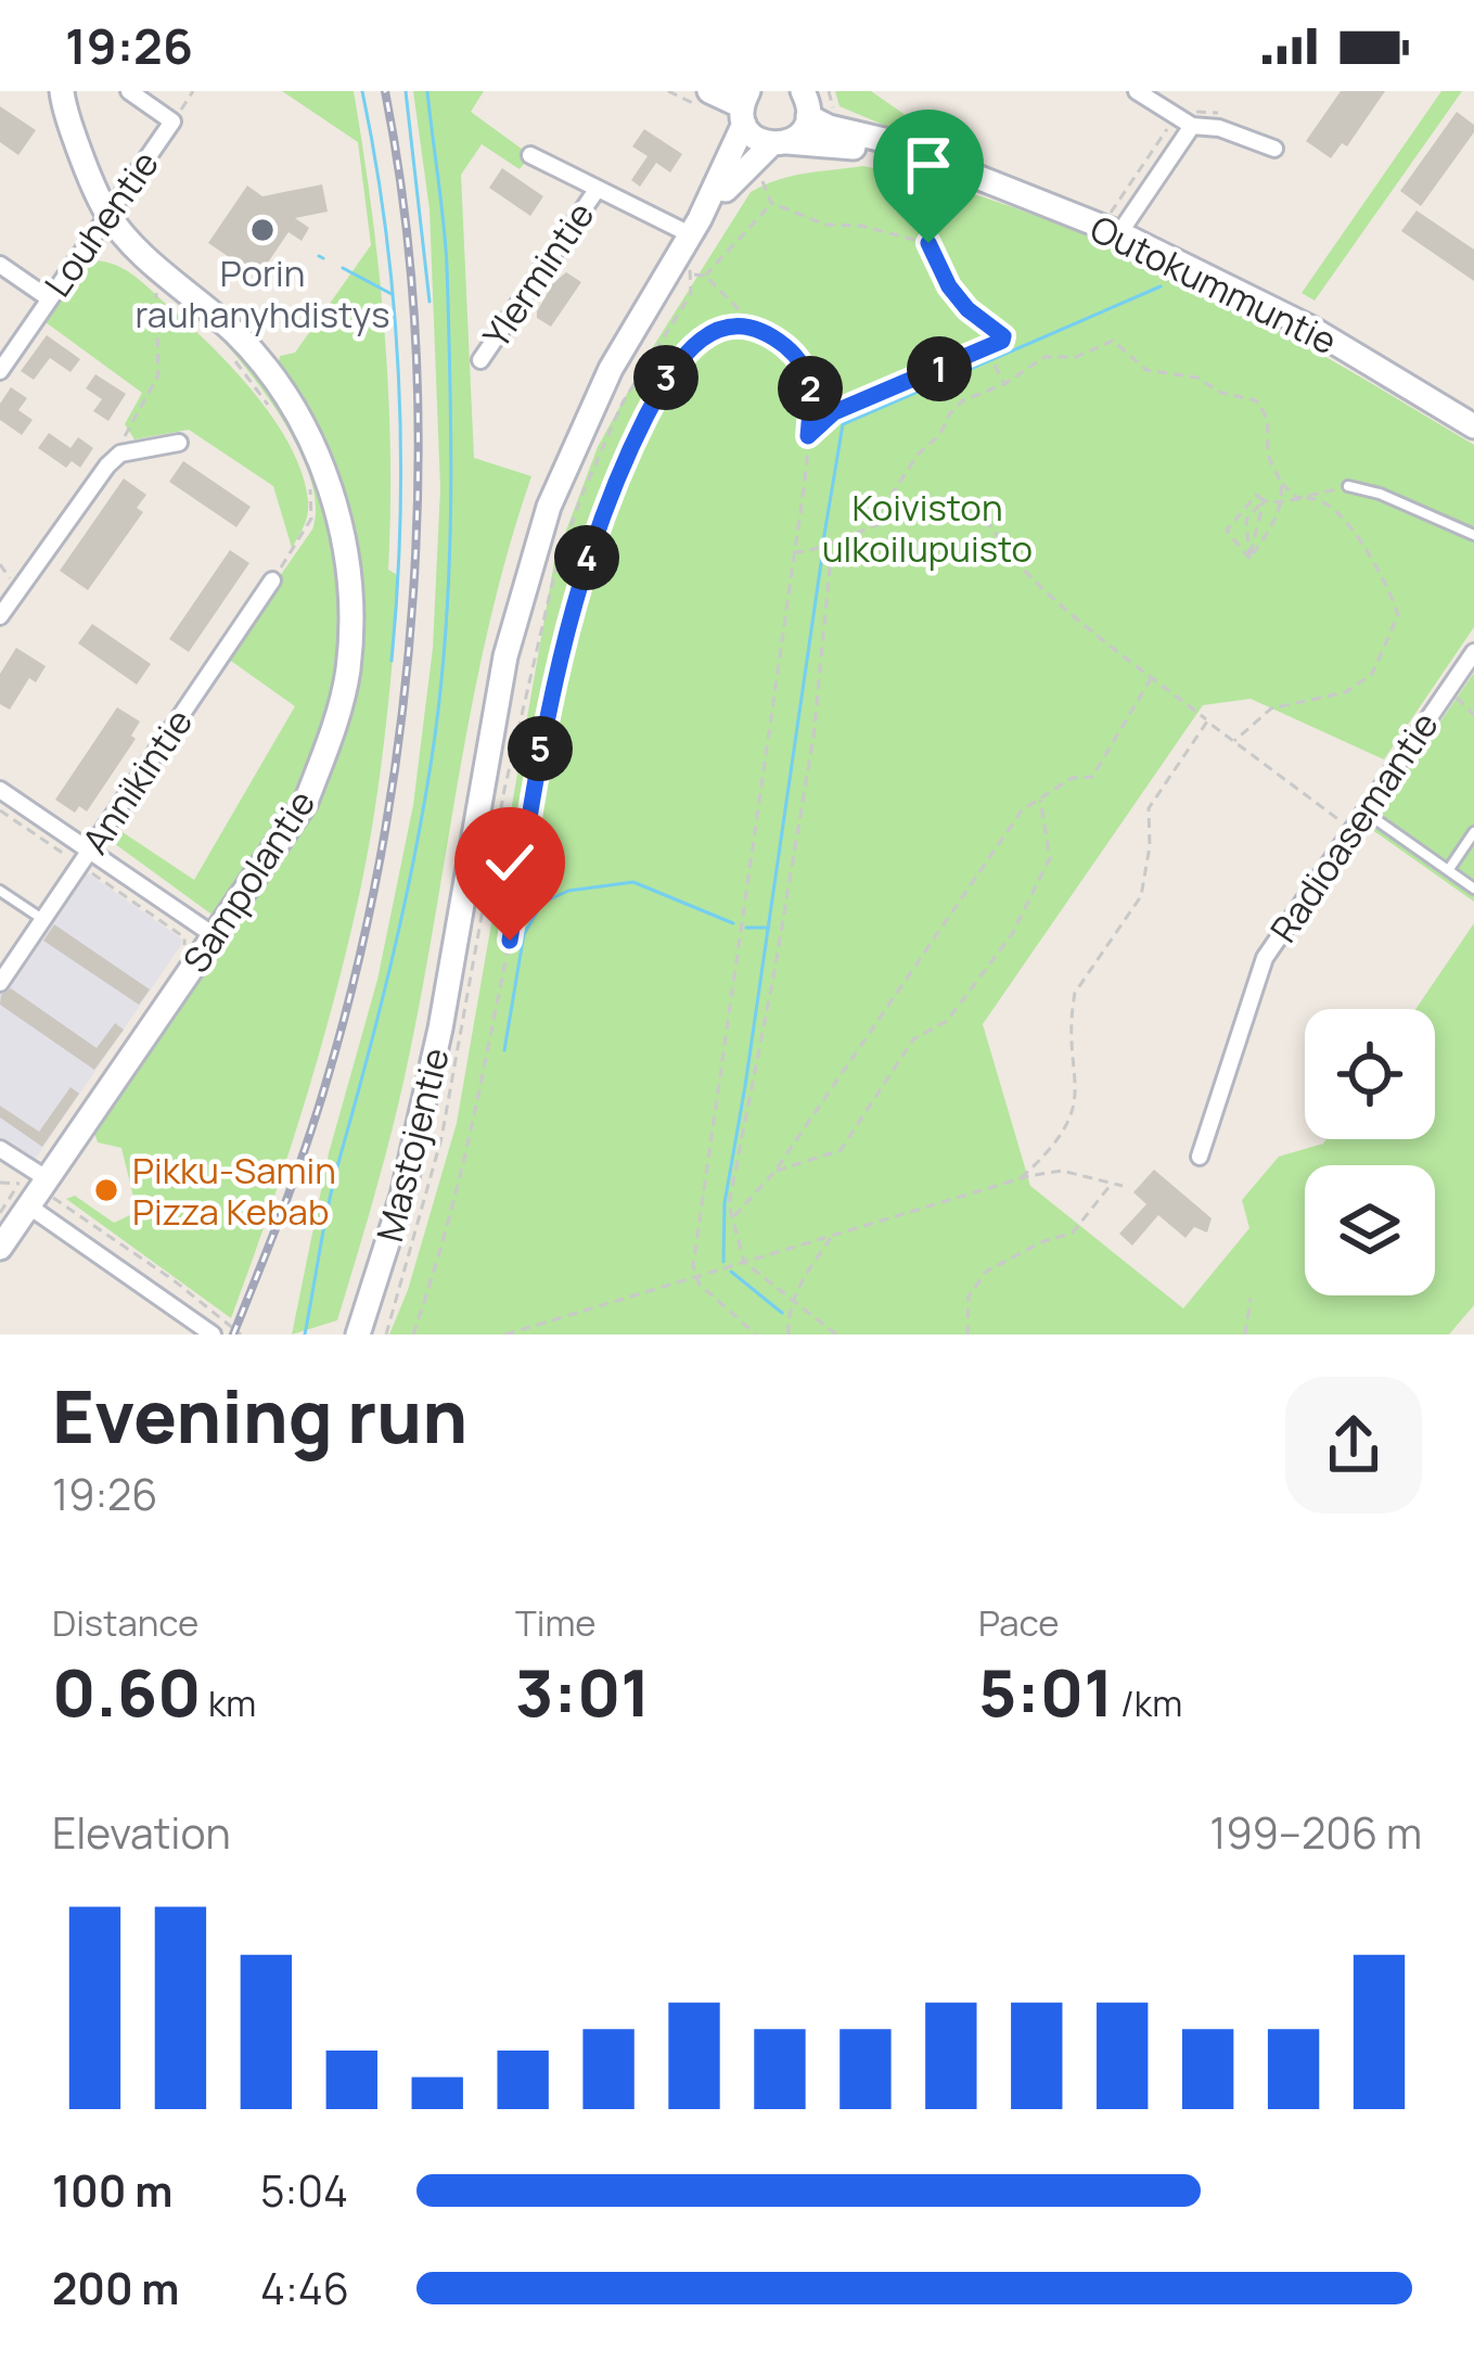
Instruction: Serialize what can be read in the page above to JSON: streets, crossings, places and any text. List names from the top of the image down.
{
  "streets": {
    "street": [
      "Louhentie",
      "Ylermintie",
      "Outokummuntie",
      "Annikintie",
      "Radioasemantie",
      "Sampolantie",
      "Mastojentie"
    ]
  },
  "crossings": [
    ["Louhentie", "Sampolantie"],
    ["Ylermintie", "Mastojentie"],
    ["Outokummuntie", "Mastojentie"]
  ],
  "parks": ["Koiviston ulkoilupuisto"],
  "places": ["Porin rauhanyhdistys", "Pikku-Samin Pizza Kebab"],
  "page": {
    "status": "19:26",
    "pins": [
      "1",
      "3",
      "2",
      "4",
      "5"
    ],
    "heading": ["Evening run", "19:26"],
    "stats": [
      ["Distance", "0.60 km"],
      ["Time", "3:01"],
      ["Pace", "5:01 /km"]
    ],
    "chart": ["Elevation", "199–206 m"],
    "list": [
      {
        "name": "100 m",
        "note": "5:04"
      },
      {
        "name": "200 m",
        "note": "4:46"
      }
    ]
  }
}
